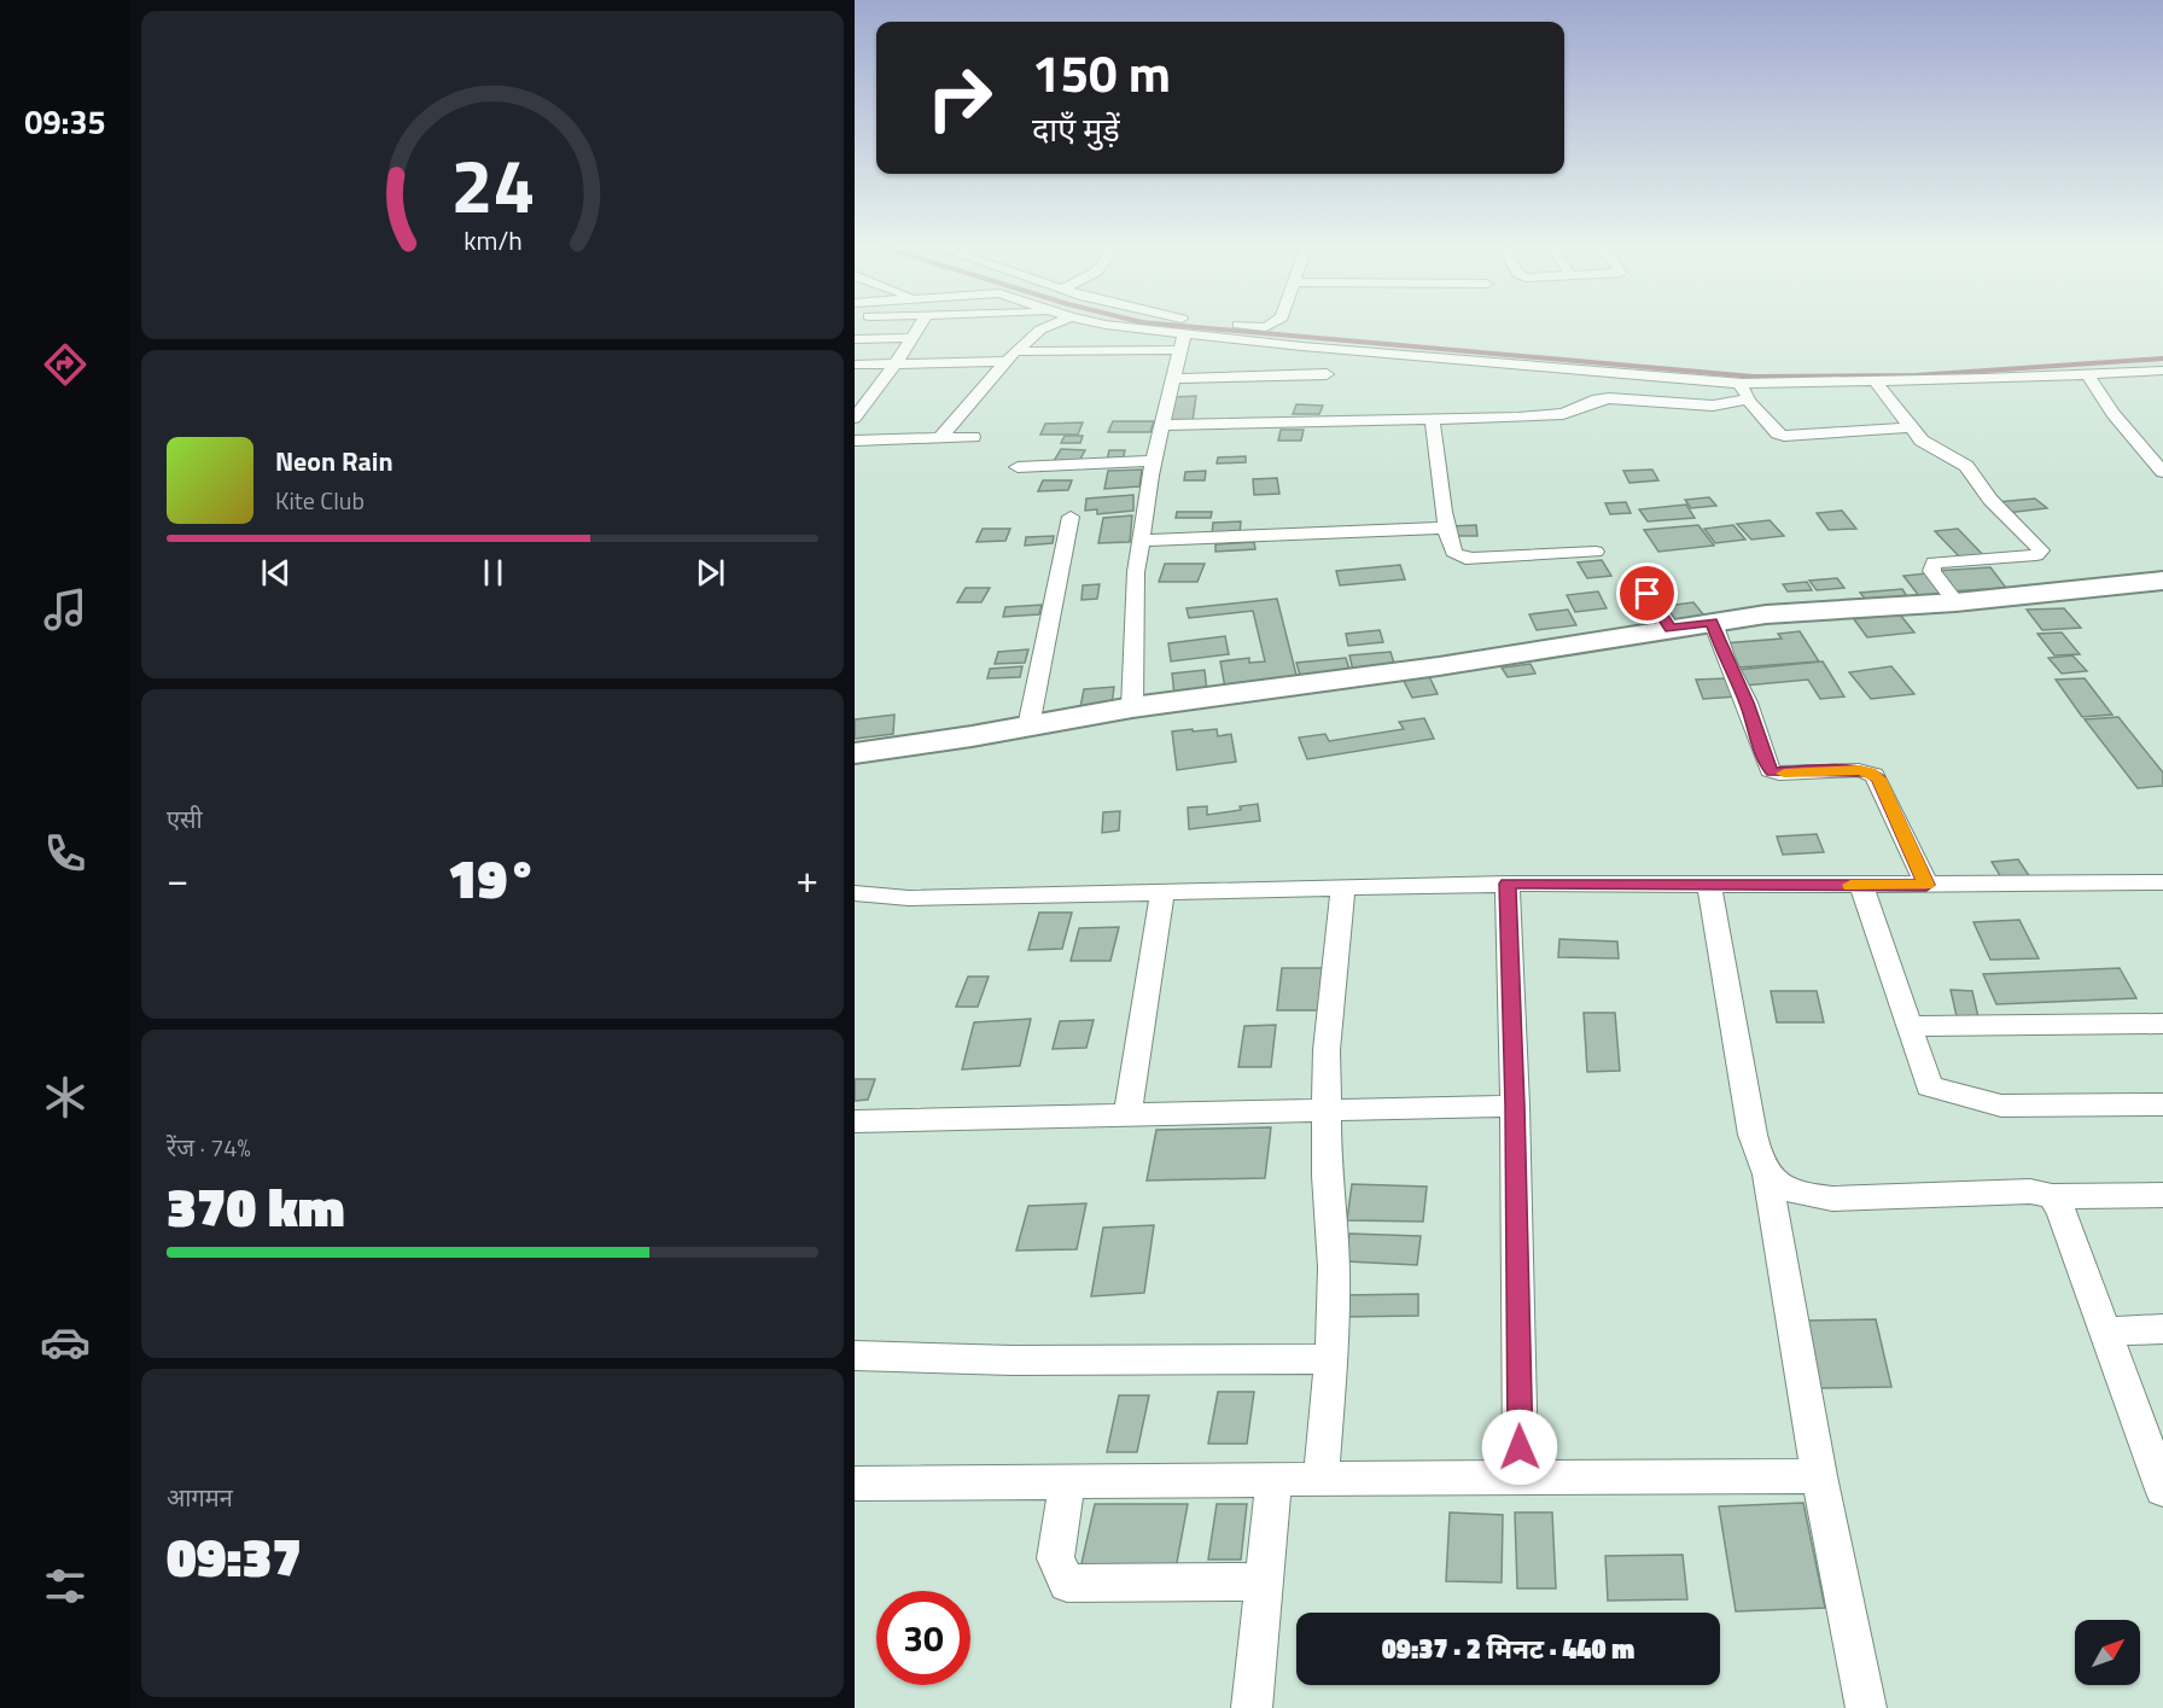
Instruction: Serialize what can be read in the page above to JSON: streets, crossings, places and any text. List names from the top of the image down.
{
  "north": "top right",
  "page": {
    "tabs": "09:35",
    "turn": ["150 m", "दाएँ मुड़ें"],
    "song": ["Neon Rain", "Kite Club"],
    "tile": [
      "एसी",
      ["रेंज · 74%", "370 km"],
      ["आगमन", "09:37"]
    ],
    "heat": ["−", "19°", "+"],
    "limit": "30",
    "trip": "09:37 · 2 मिनट · 440 m",
    "gauge": ["24", "km/h"]
  }
}
